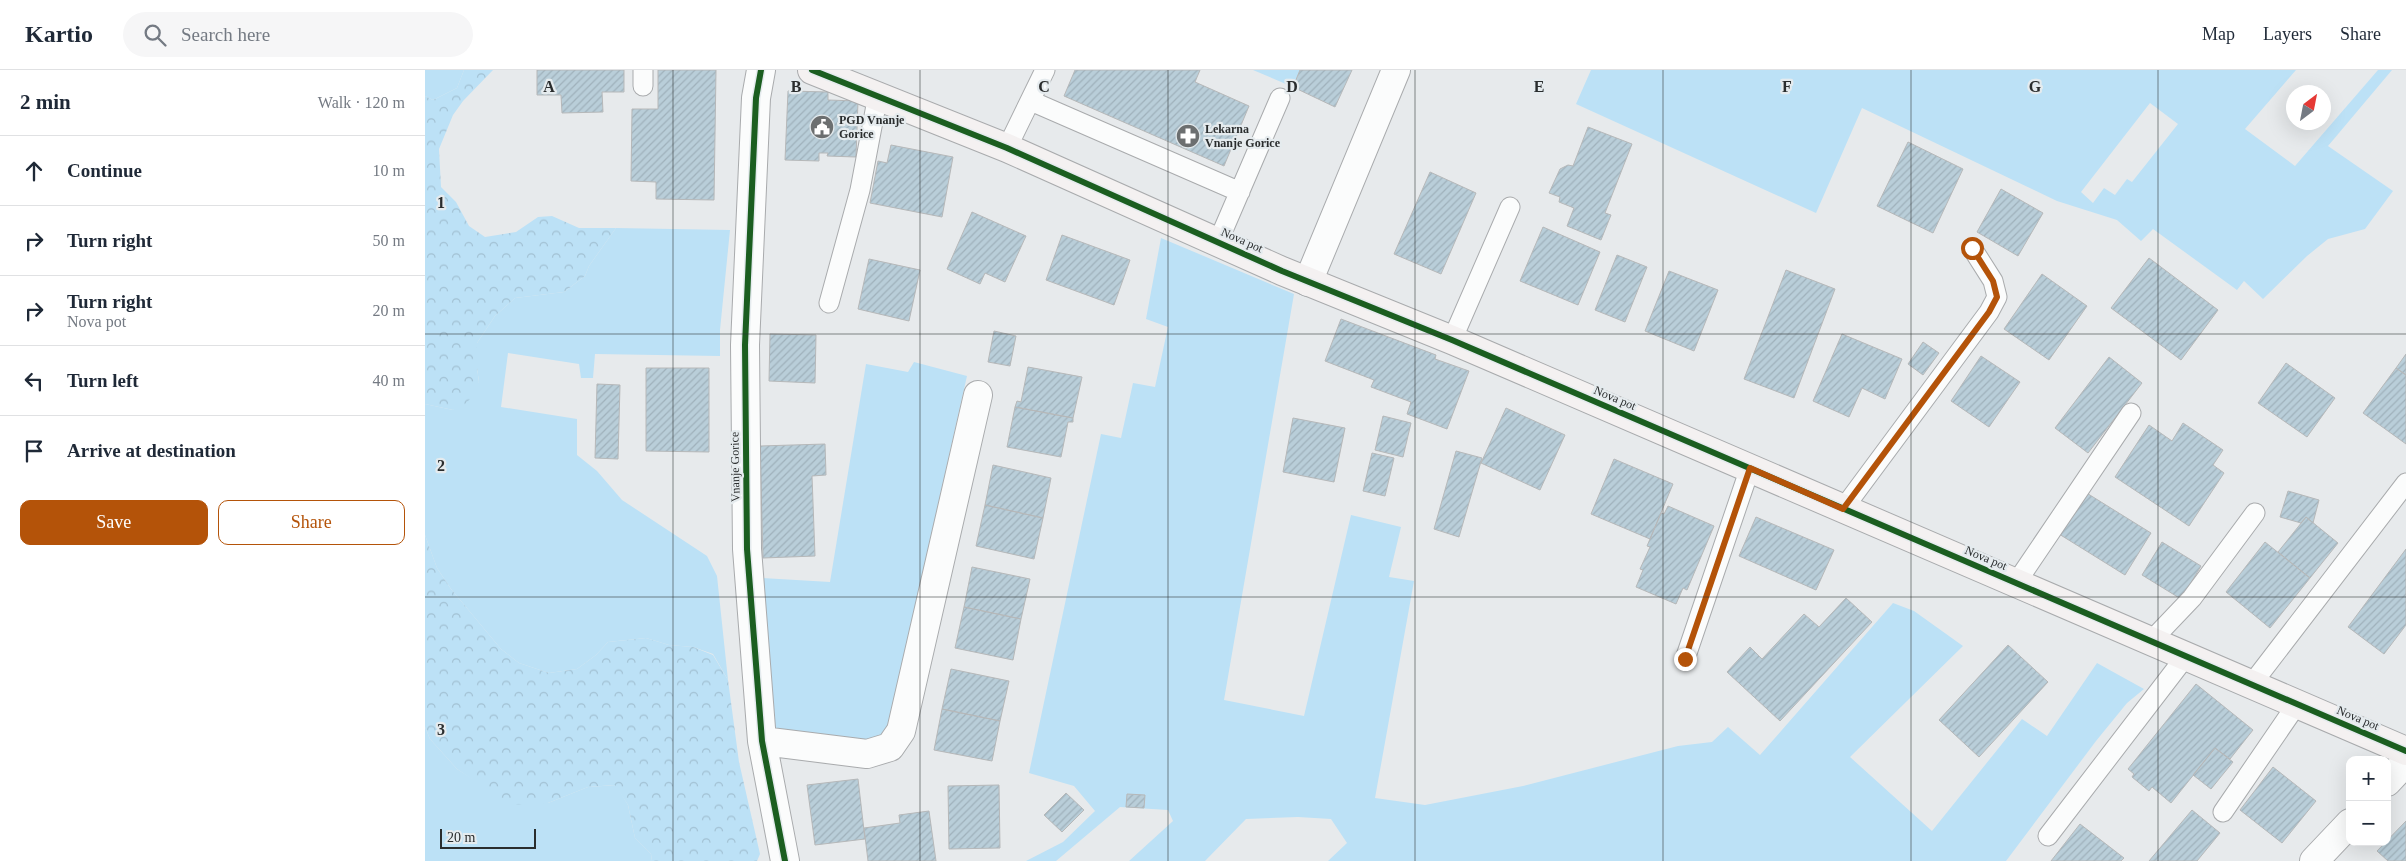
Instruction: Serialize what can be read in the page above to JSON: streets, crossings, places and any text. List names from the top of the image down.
{
  "streets": {
    "street": ["Nova pot", "Vnanje Gorice"]
  },
  "places": {
    "public building": ["PGD Vnanje Gorice"],
    "pharmacy": ["Lekarna Vnanje Gorice"]
  },
  "scale_bar": "20 m",
  "north": "top right",
  "page": {
    "header": "Kartio",
    "search": "Search here",
    "nav": ["Map", "Layers", "Share"],
    "heading": ["2 min", "Walk · 120 m"],
    "list": [
      ["Continue", "10 m"],
      ["Turn right", "50 m"],
      ["Turn right", "Nova pot", "20 m"],
      ["Turn left", "40 m"],
      "Arrive at destination"
    ],
    "buttons": ["Save", "Share"],
    "map_buttons": ["+", "−"],
    "scale": "20 m"
  },
  "grid": {
    "columns": [
      "A",
      "B",
      "C",
      "D",
      "E",
      "F",
      "G"
    ],
    "rows": ["1", "2", "3"]
  }
}
